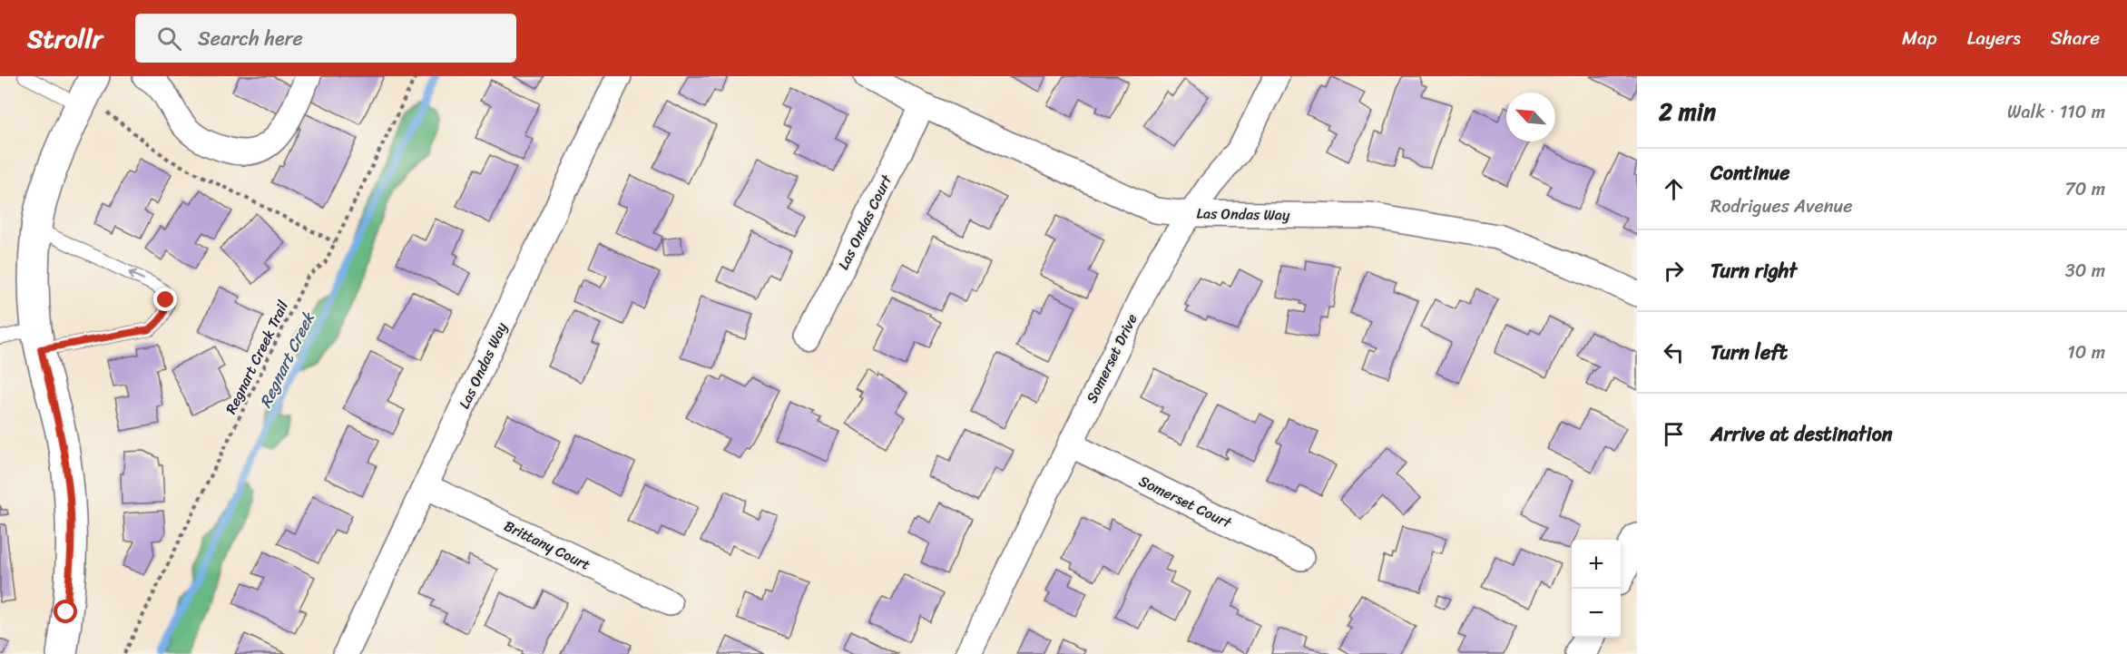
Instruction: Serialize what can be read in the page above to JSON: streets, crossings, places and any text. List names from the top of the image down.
{
  "streets": {
    "street": [
      "Las Ondas Way",
      "Las Ondas Court",
      "Somerset Drive",
      "Somerset Court",
      "Brittany Court"
    ],
    "path": ["Regnart Creek Trail"]
  },
  "crossings": [
    ["Las Ondas Way", "Las Ondas Court"],
    ["Las Ondas Way", "Somerset Drive"],
    ["Las Ondas Way", "Brittany Court"],
    ["Somerset Drive", "Somerset Court"]
  ],
  "water": ["Regnart Creek"],
  "north": "top left",
  "page": {
    "header": "Strollr",
    "search": "Search here",
    "nav": ["Map", "Layers", "Share"],
    "heading": ["2 min", "Walk · 110 m"],
    "list": [
      ["Continue", "Rodrigues Avenue", "70 m"],
      ["Turn right", "30 m"],
      ["Turn left", "10 m"],
      "Arrive at destination"
    ],
    "map_buttons": ["+", "−"]
  }
}
